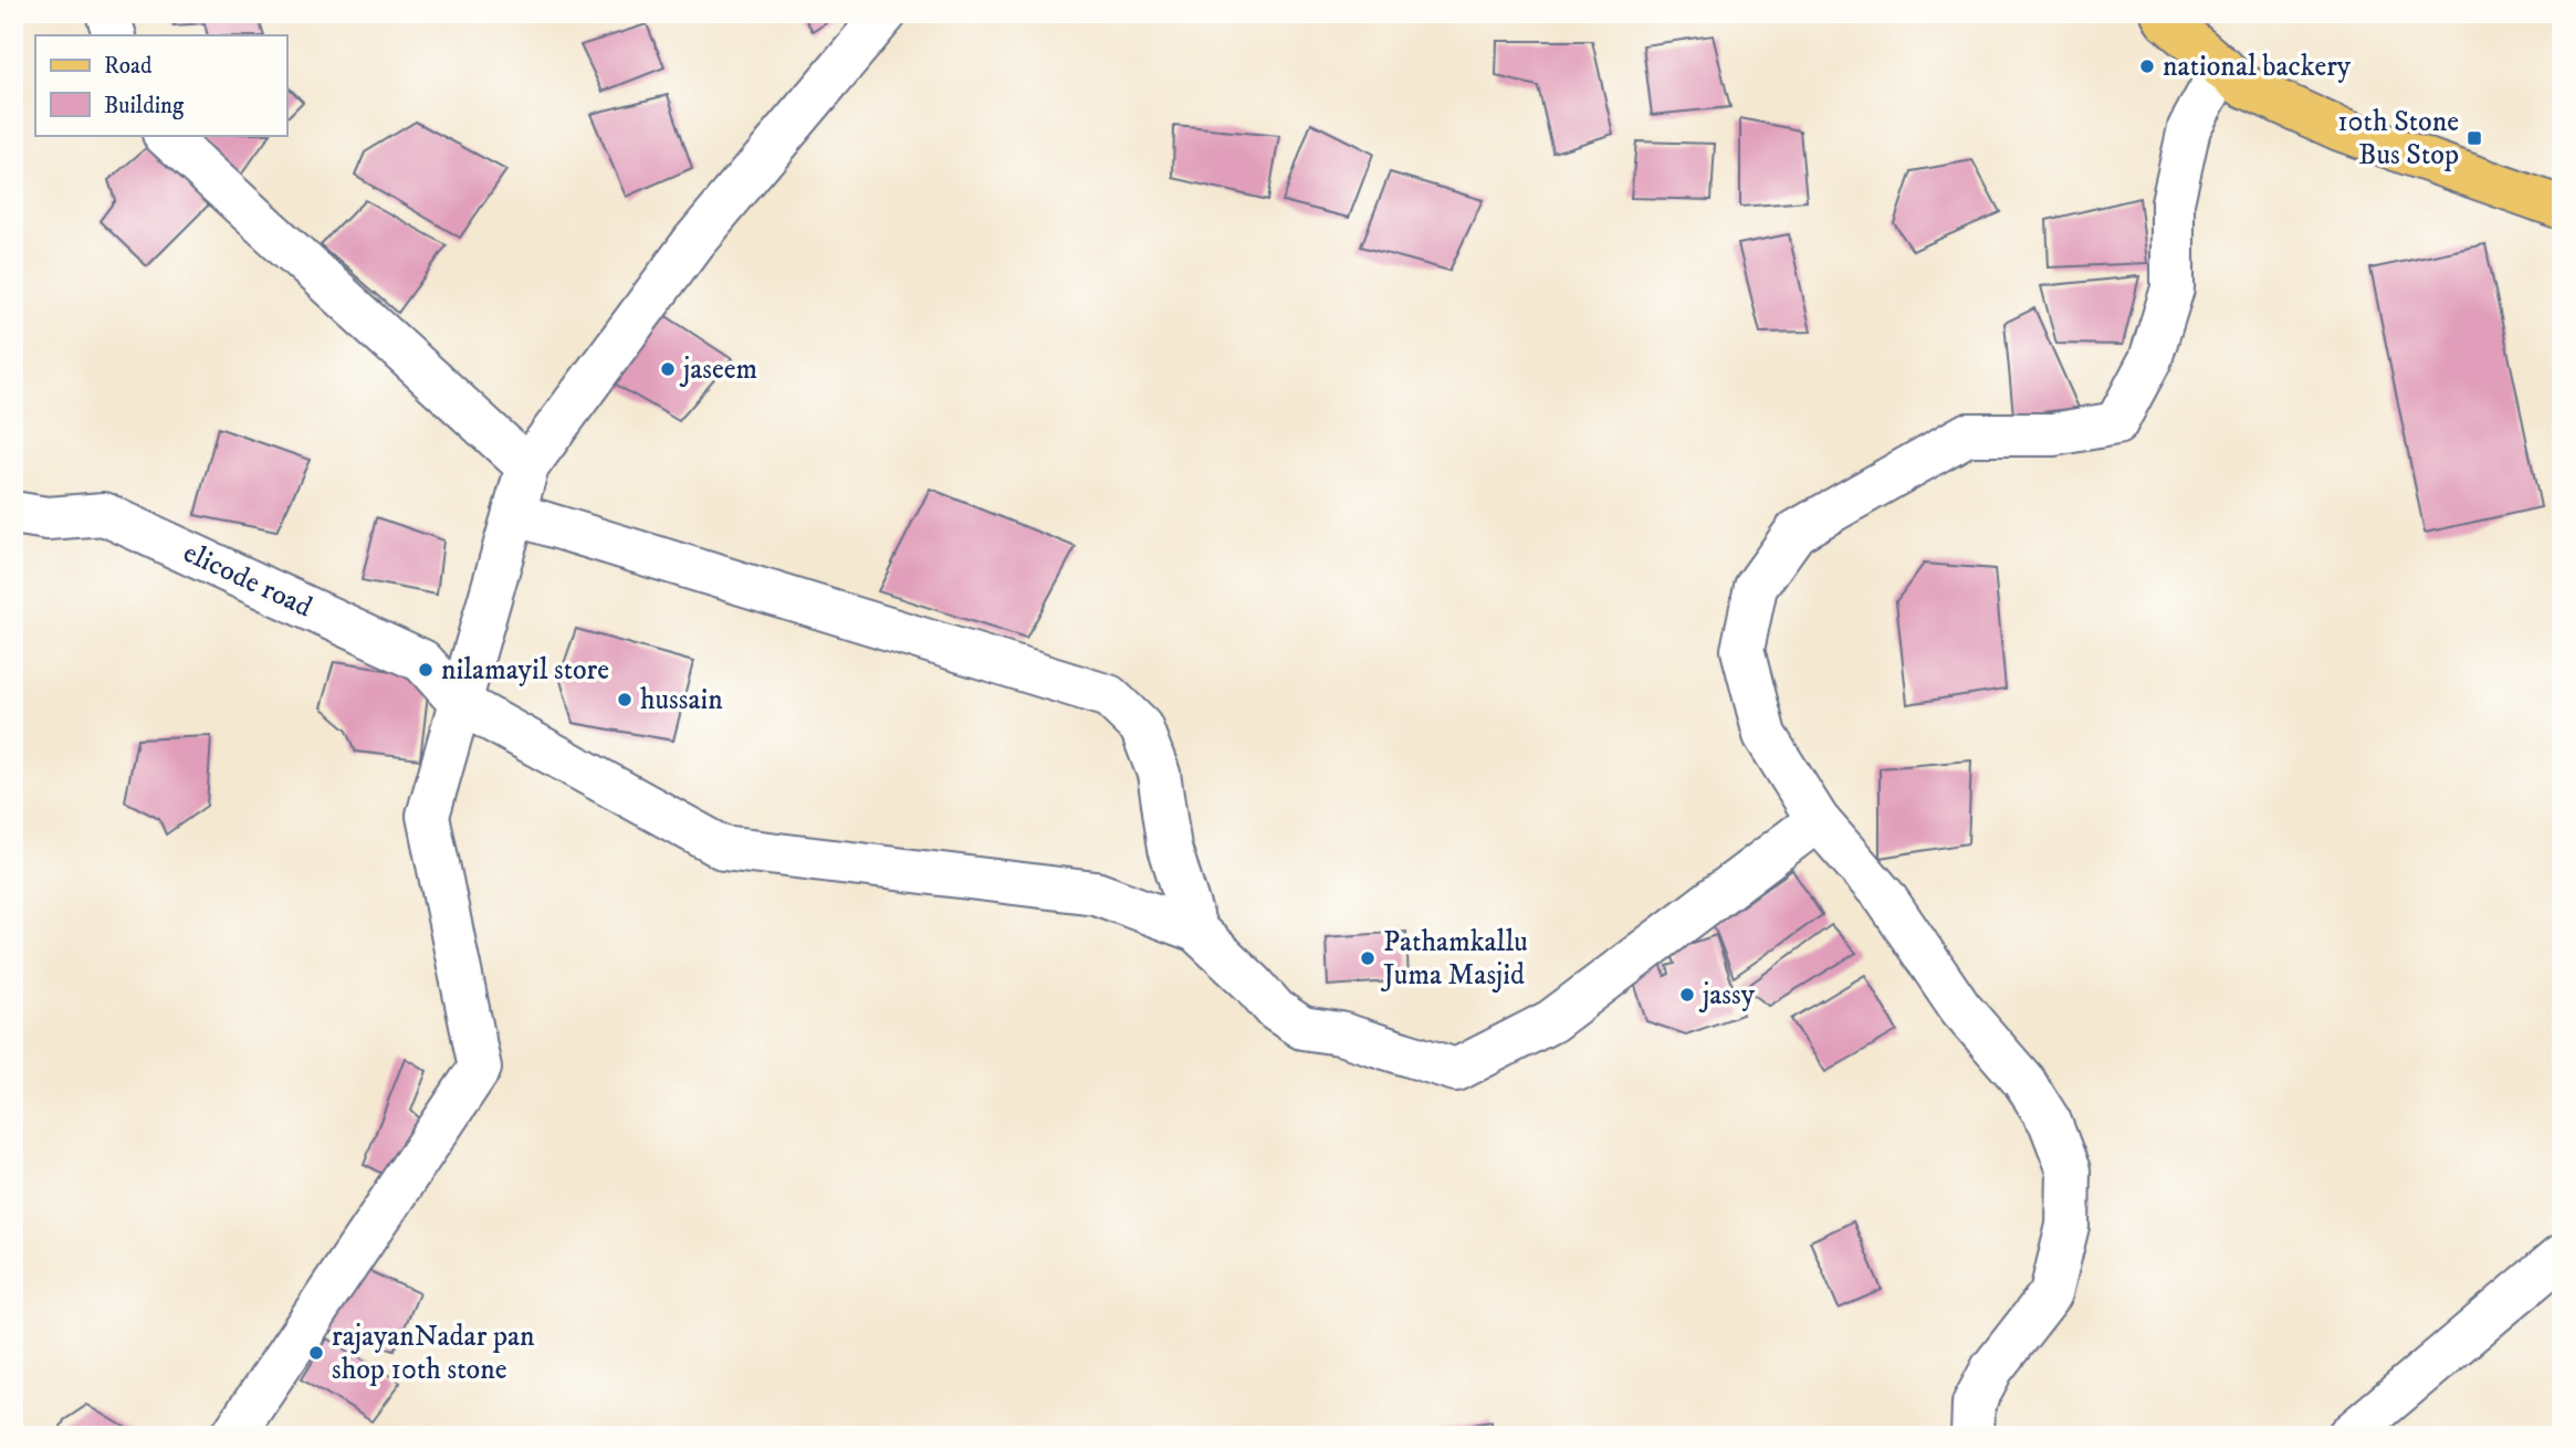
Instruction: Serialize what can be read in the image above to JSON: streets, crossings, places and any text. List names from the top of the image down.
{
  "streets": {
    "street": ["elicode road"]
  },
  "places": {
    "other": [
      "national backery",
      "jaseem",
      "nilamayil store",
      "hussain",
      "Pathamkallu Juma Masjid",
      "jassy",
      "rajayanNadar pan shop 10th stone"
    ],
    "transit": ["10th Stone Bus Stop"]
  },
  "legend": ["Road", "Building"]
}
